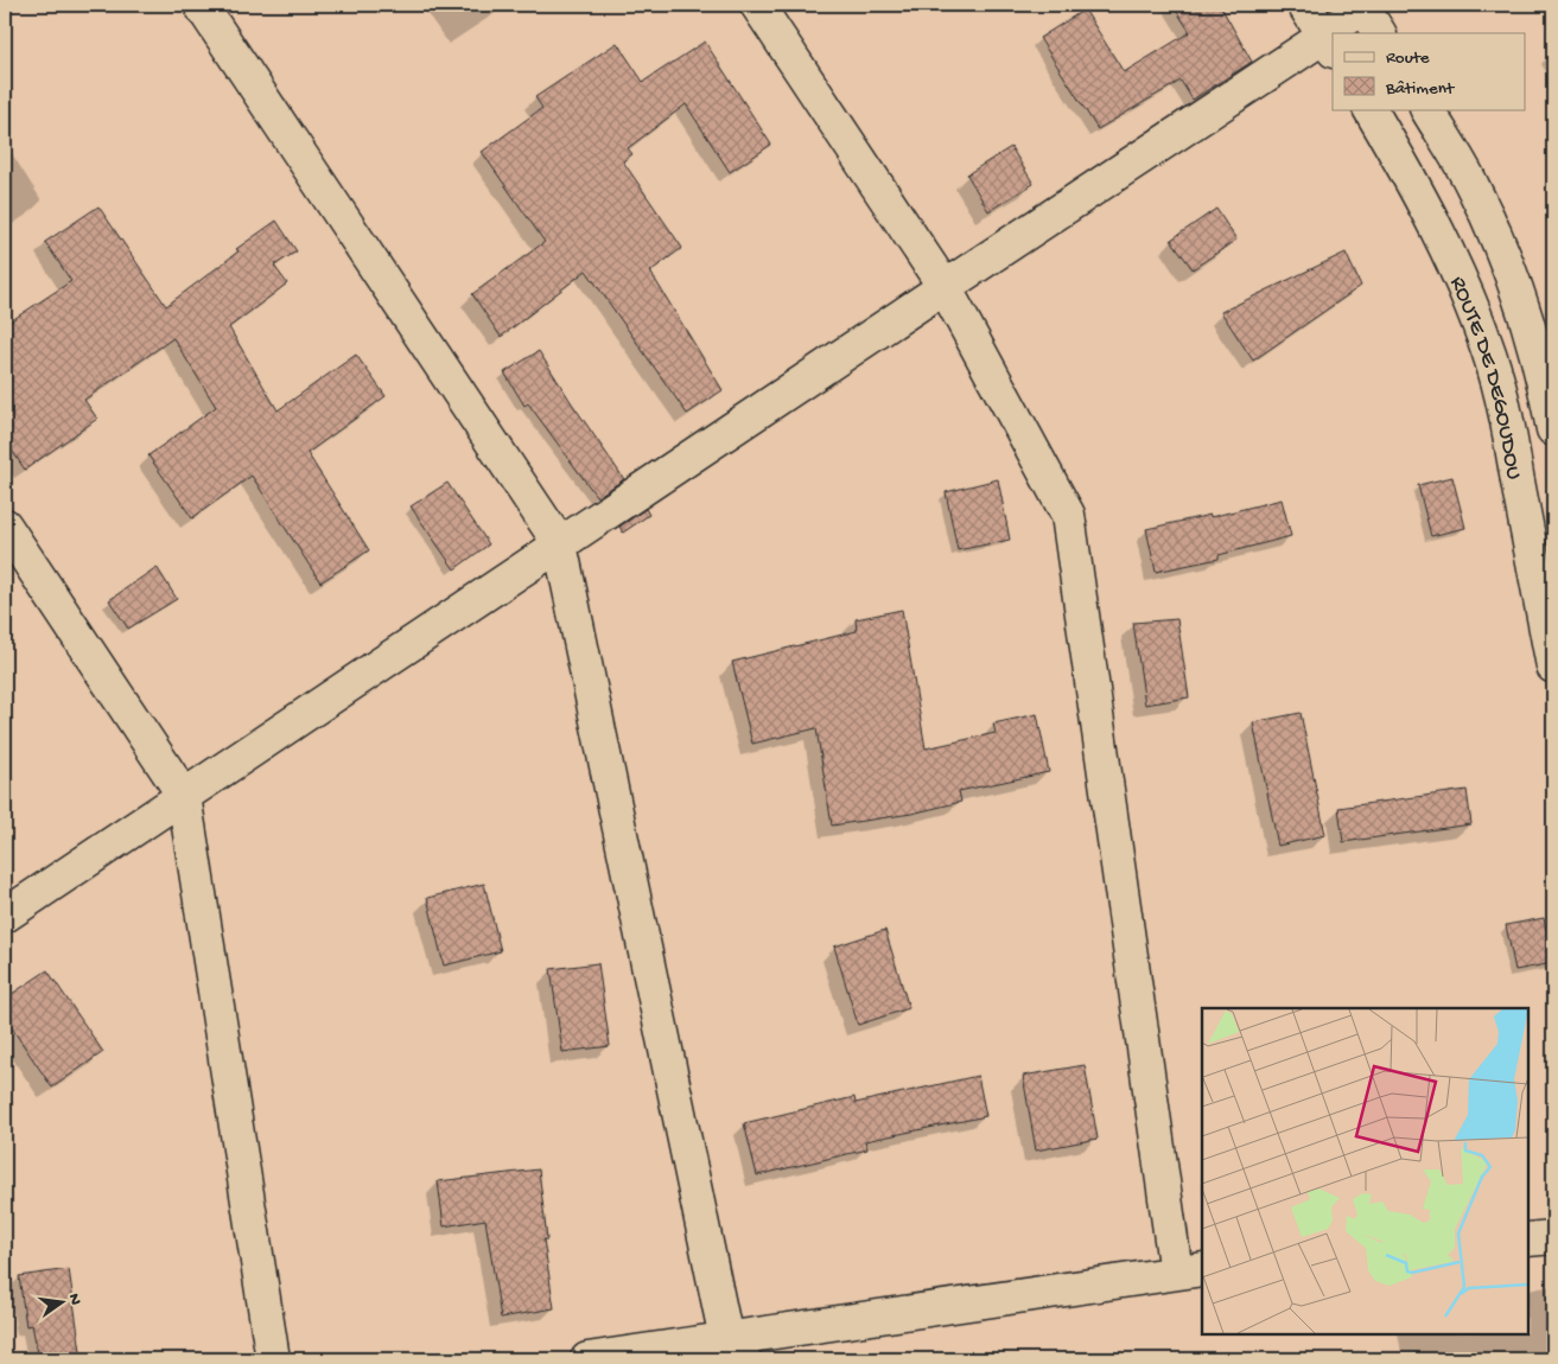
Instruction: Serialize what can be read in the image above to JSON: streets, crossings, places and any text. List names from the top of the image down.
{
  "streets": {
    "street": ["ROUTE DE DEGOUDOU"]
  },
  "legend": ["Route", "Bâtiment"],
  "north": "right"
}
